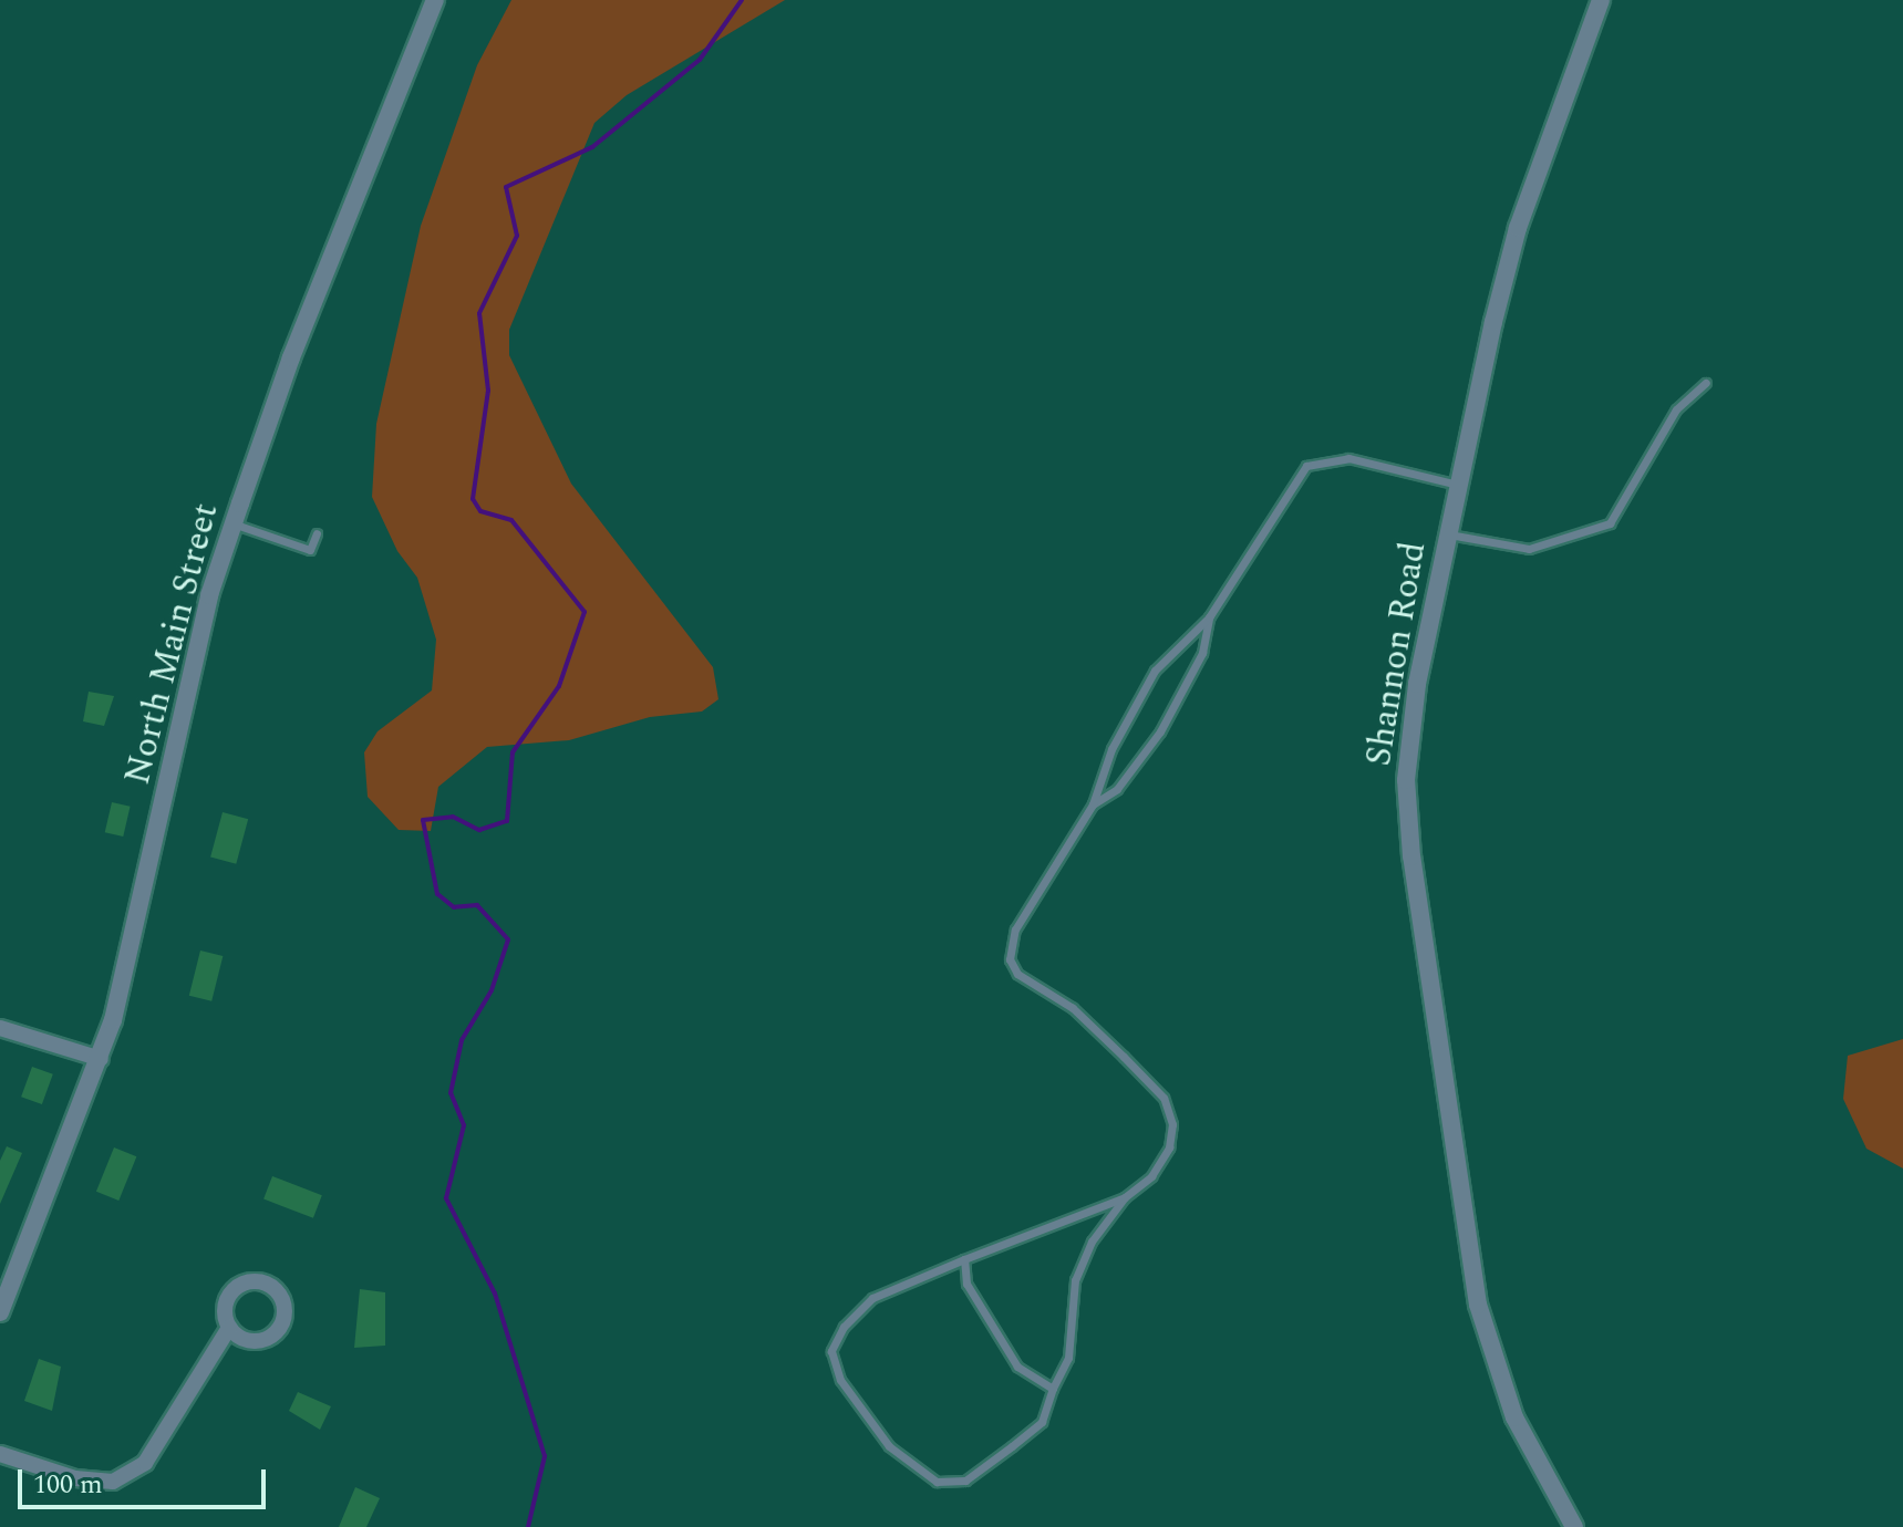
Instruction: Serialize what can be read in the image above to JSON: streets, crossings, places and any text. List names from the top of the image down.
{
  "streets": {
    "street": ["North Main Street", "Shannon Road"]
  },
  "scale_bar": "100 m"
}
